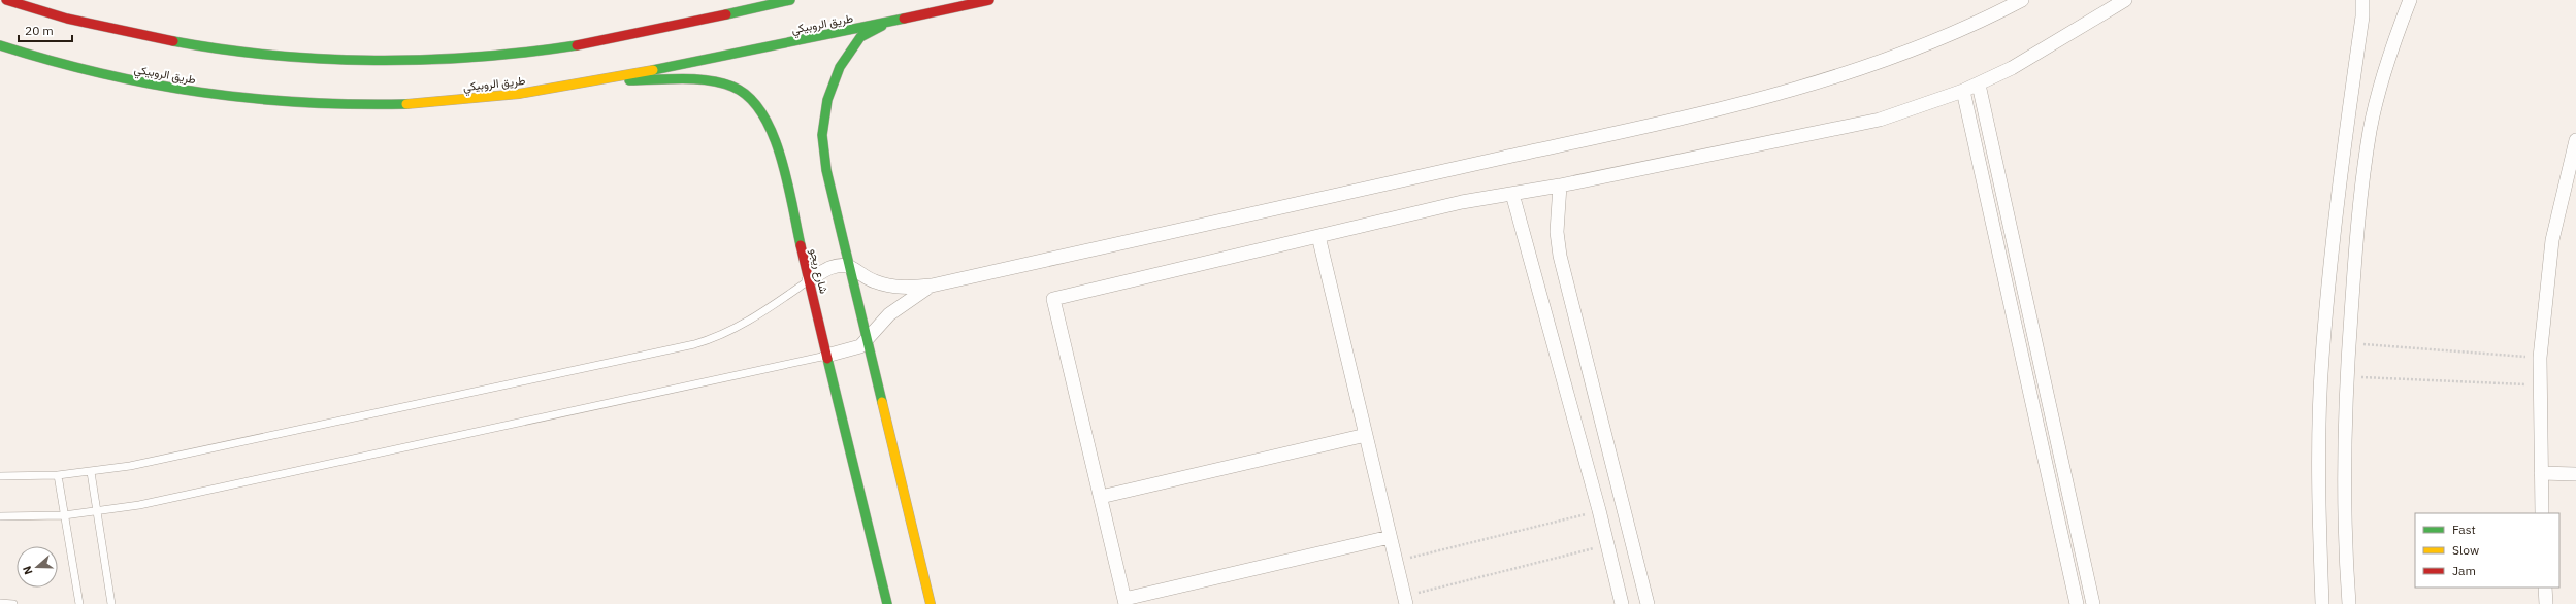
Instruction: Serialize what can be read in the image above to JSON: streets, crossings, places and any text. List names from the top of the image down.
{
  "streets": {
    "main road": ["طريق الروبيكي", "شارع ريجو"]
  },
  "crossings": [
    ["طريق الروبيكي", "شارع ريجو"]
  ],
  "legend": ["Fast", "Slow", "Jam"],
  "scale_bar": "20 m",
  "north": "left"
}
